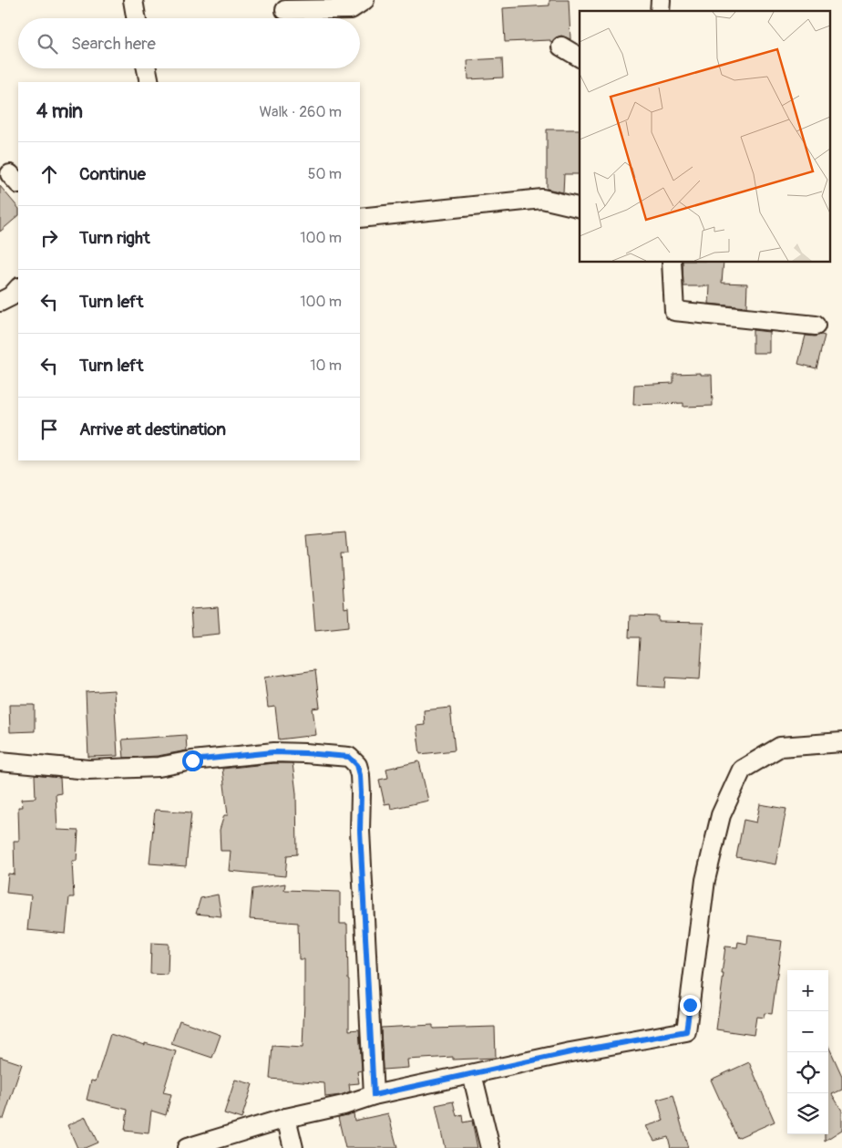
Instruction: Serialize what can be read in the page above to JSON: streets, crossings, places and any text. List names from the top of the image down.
{
  "page": {
    "search": "Search here",
    "heading": ["4 min", "Walk · 260 m"],
    "list": [
      ["Continue", "50 m"],
      ["Turn right", "100 m"],
      ["Turn left", "100 m"],
      ["Turn left", "10 m"],
      "Arrive at destination"
    ],
    "map_buttons": ["+", "−"]
  }
}
